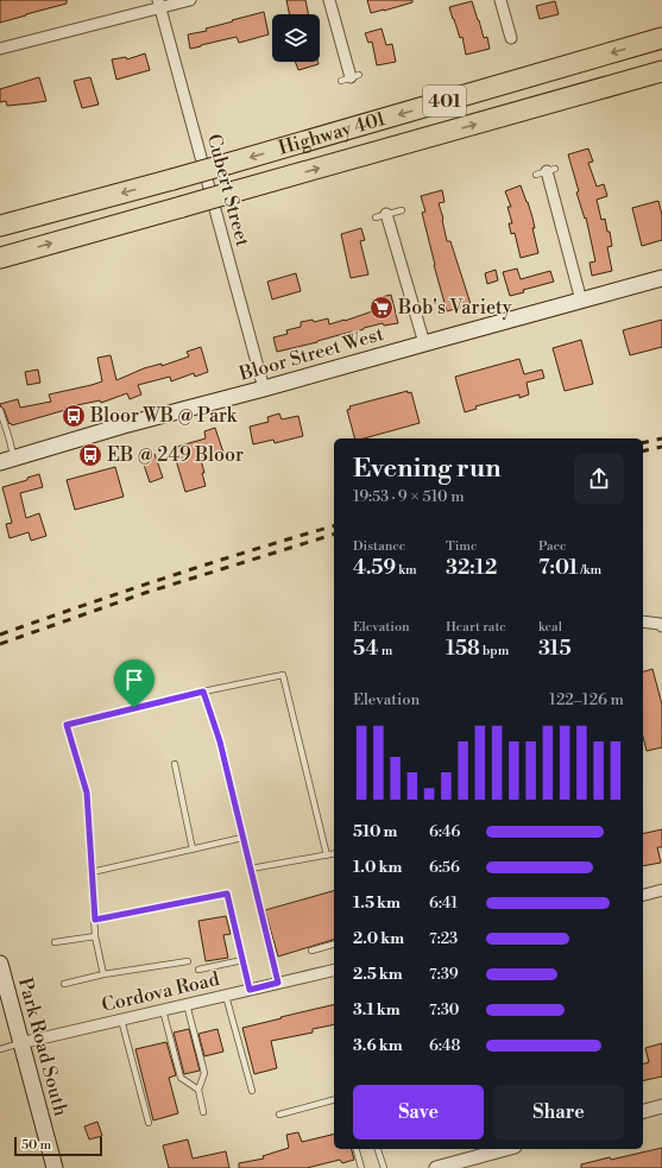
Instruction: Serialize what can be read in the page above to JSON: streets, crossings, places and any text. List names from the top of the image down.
{
  "streets": {
    "highway": ["401", "Highway 401"],
    "main road": ["Bloor Street West", "Park Road South"],
    "street": ["Cubert Street", "Cordova Road"]
  },
  "crossings": [
    ["Cubert Street", "Bloor Street West"],
    ["Cordova Road", "Park Road South"]
  ],
  "places": {
    "supermarket": ["Bob's Variety"],
    "bus stop": ["Bloor WB @ Park", "EB @ 249 Bloor"]
  },
  "scale_bar": "50 m",
  "page": {
    "heading": ["Evening run", "19:53 · 9 × 510 m"],
    "stats": [
      ["Distance", "4.59 km"],
      ["Time", "32:12"],
      ["Pace", "7:01 /km"],
      ["Elevation", "54 m"],
      ["Heart rate", "158 bpm"],
      ["kcal", "315"]
    ],
    "chart": ["Elevation", "122–126 m"],
    "list": [
      {
        "name": "510 m",
        "note": "6:46"
      },
      {
        "name": "1.0 km",
        "note": "6:56"
      },
      {
        "name": "1.5 km",
        "note": "6:41"
      },
      {
        "name": "2.0 km",
        "note": "7:23"
      },
      {
        "name": "2.5 km",
        "note": "7:39"
      },
      {
        "name": "3.1 km",
        "note": "7:30"
      },
      {
        "name": "3.6 km",
        "note": "6:48"
      }
    ],
    "buttons": ["Save", "Share"],
    "scale": "50 m"
  }
}
